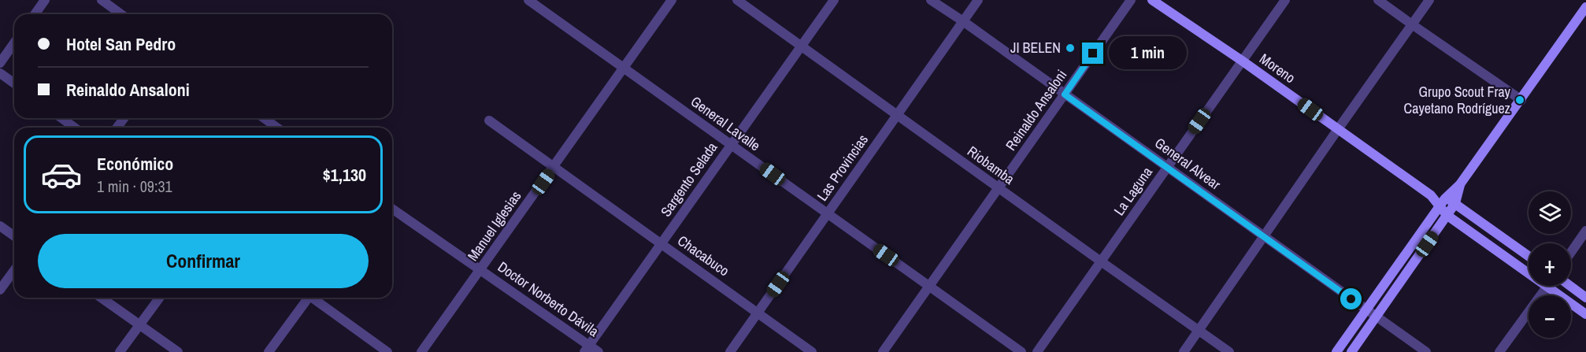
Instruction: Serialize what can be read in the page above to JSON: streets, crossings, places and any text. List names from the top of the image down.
{
  "streets": {
    "main road": ["Moreno"],
    "street": [
      "Reinaldo Ansaloni",
      "General Lavalle",
      "General Alvear",
      "Riobamba",
      "Las Provincias",
      "Sargento Selada",
      "La Laguna",
      "Manuel Iglesias",
      "Chacabuco",
      "Doctor Norberto Dávila"
    ]
  },
  "crossings": [
    ["Moreno", "La Laguna"],
    ["Reinaldo Ansaloni", "General Lavalle"],
    ["Reinaldo Ansaloni", "General Alvear"],
    ["Reinaldo Ansaloni", "Riobamba"],
    ["General Lavalle", "Las Provincias"],
    ["General Lavalle", "Sargento Selada"],
    ["General Lavalle", "Manuel Iglesias"],
    ["General Alvear", "Las Provincias"],
    ["General Alvear", "La Laguna"],
    ["Riobamba", "Las Provincias"],
    ["Riobamba", "Sargento Selada"],
    ["Riobamba", "La Laguna"],
    ["Las Provincias", "Chacabuco"],
    ["Sargento Selada", "Chacabuco"],
    ["Sargento Selada", "Doctor Norberto Dávila"],
    ["Manuel Iglesias", "Chacabuco"],
    ["Manuel Iglesias", "Doctor Norberto Dávila"]
  ],
  "places": ["JI BELEN", "Grupo Scout Fray Cayetano Rodríguez"],
  "page": {
    "banner": ["Hotel San Pedro", "Reinaldo Ansaloni"],
    "bubble": "1 min",
    "list": [
      {
        "name": "Económico",
        "note": "1 min · 09:31",
        "value": "$1,130"
      }
    ],
    "map_buttons": ["+", "−"],
    "buttons": "Confirmar"
  }
}
